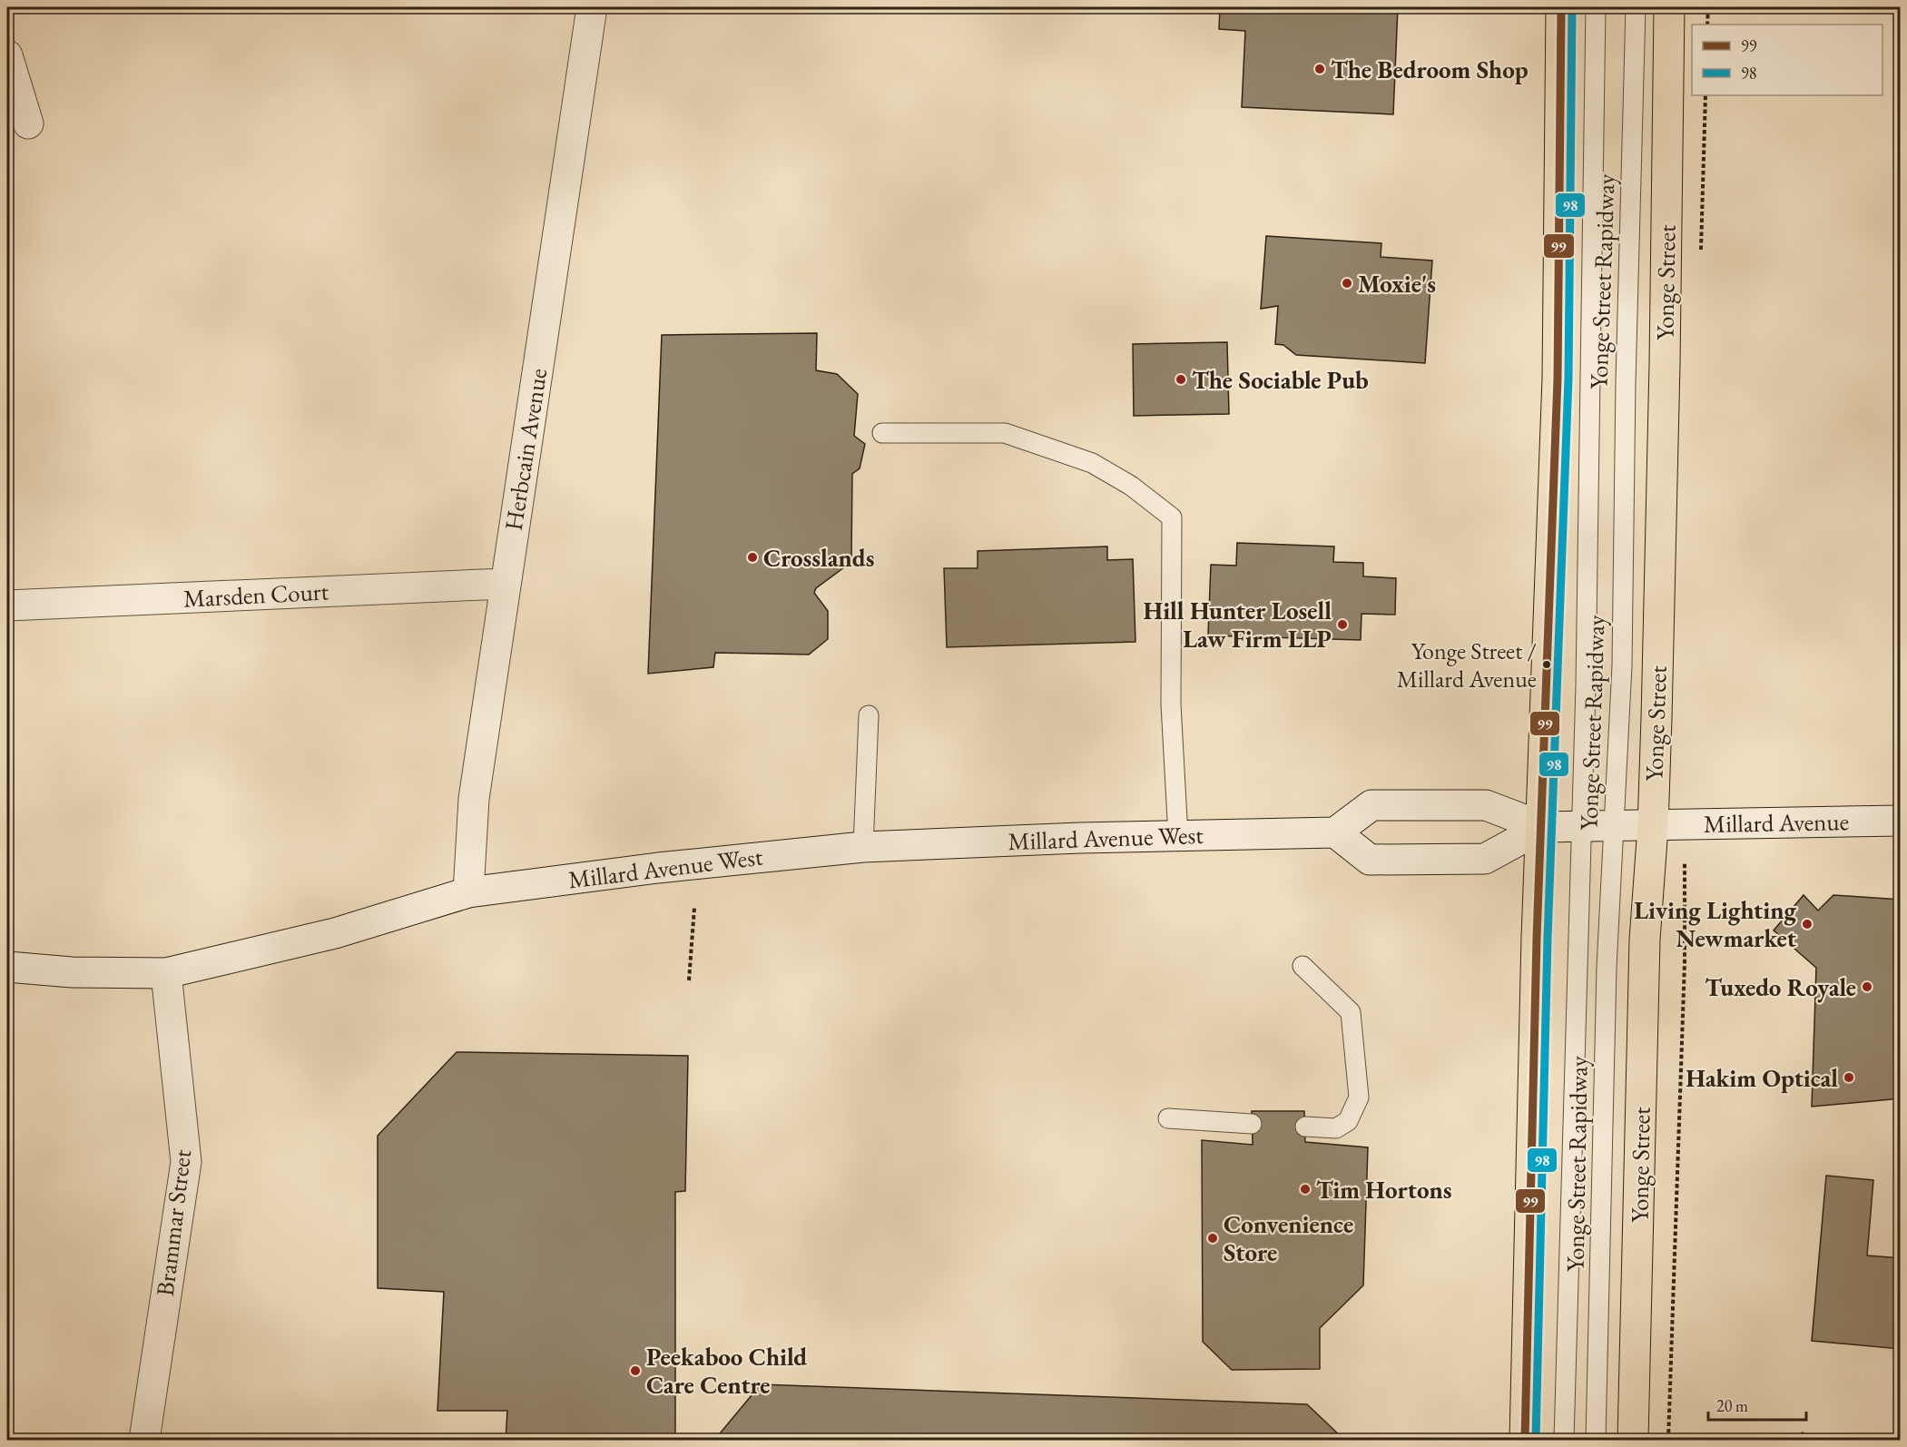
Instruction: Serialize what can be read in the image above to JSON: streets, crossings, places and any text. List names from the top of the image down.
{
  "streets": {
    "main road": [
      "Yonge Street",
      "Herbcain Avenue",
      "Marsden Court",
      "Millard Avenue",
      "Millard Avenue West",
      "Brammar Street"
    ],
    "lane": ["Yonge Street Rapidway"]
  },
  "crossings": [
    ["Yonge Street", "Millard Avenue"],
    ["Herbcain Avenue", "Marsden Court"],
    ["Herbcain Avenue", "Millard Avenue West"],
    ["Millard Avenue West", "Brammar Street"]
  ],
  "places": [
    "The Bedroom Shop",
    "Moxie's",
    "The Sociable Pub",
    "Crosslands",
    "Hill Hunter Losell Law Firm LLP",
    "Yonge Street / Millard Avenue",
    "Living Lighting Newmarket",
    "Tuxedo Royale",
    "Hakim Optical",
    "Tim Hortons",
    "Convenience Store",
    "Peekaboo Child Care Centre"
  ],
  "lines": ["transit line 99", "transit line 98"],
  "legend": ["99", "98"],
  "scale_bar": "20 m"
}
